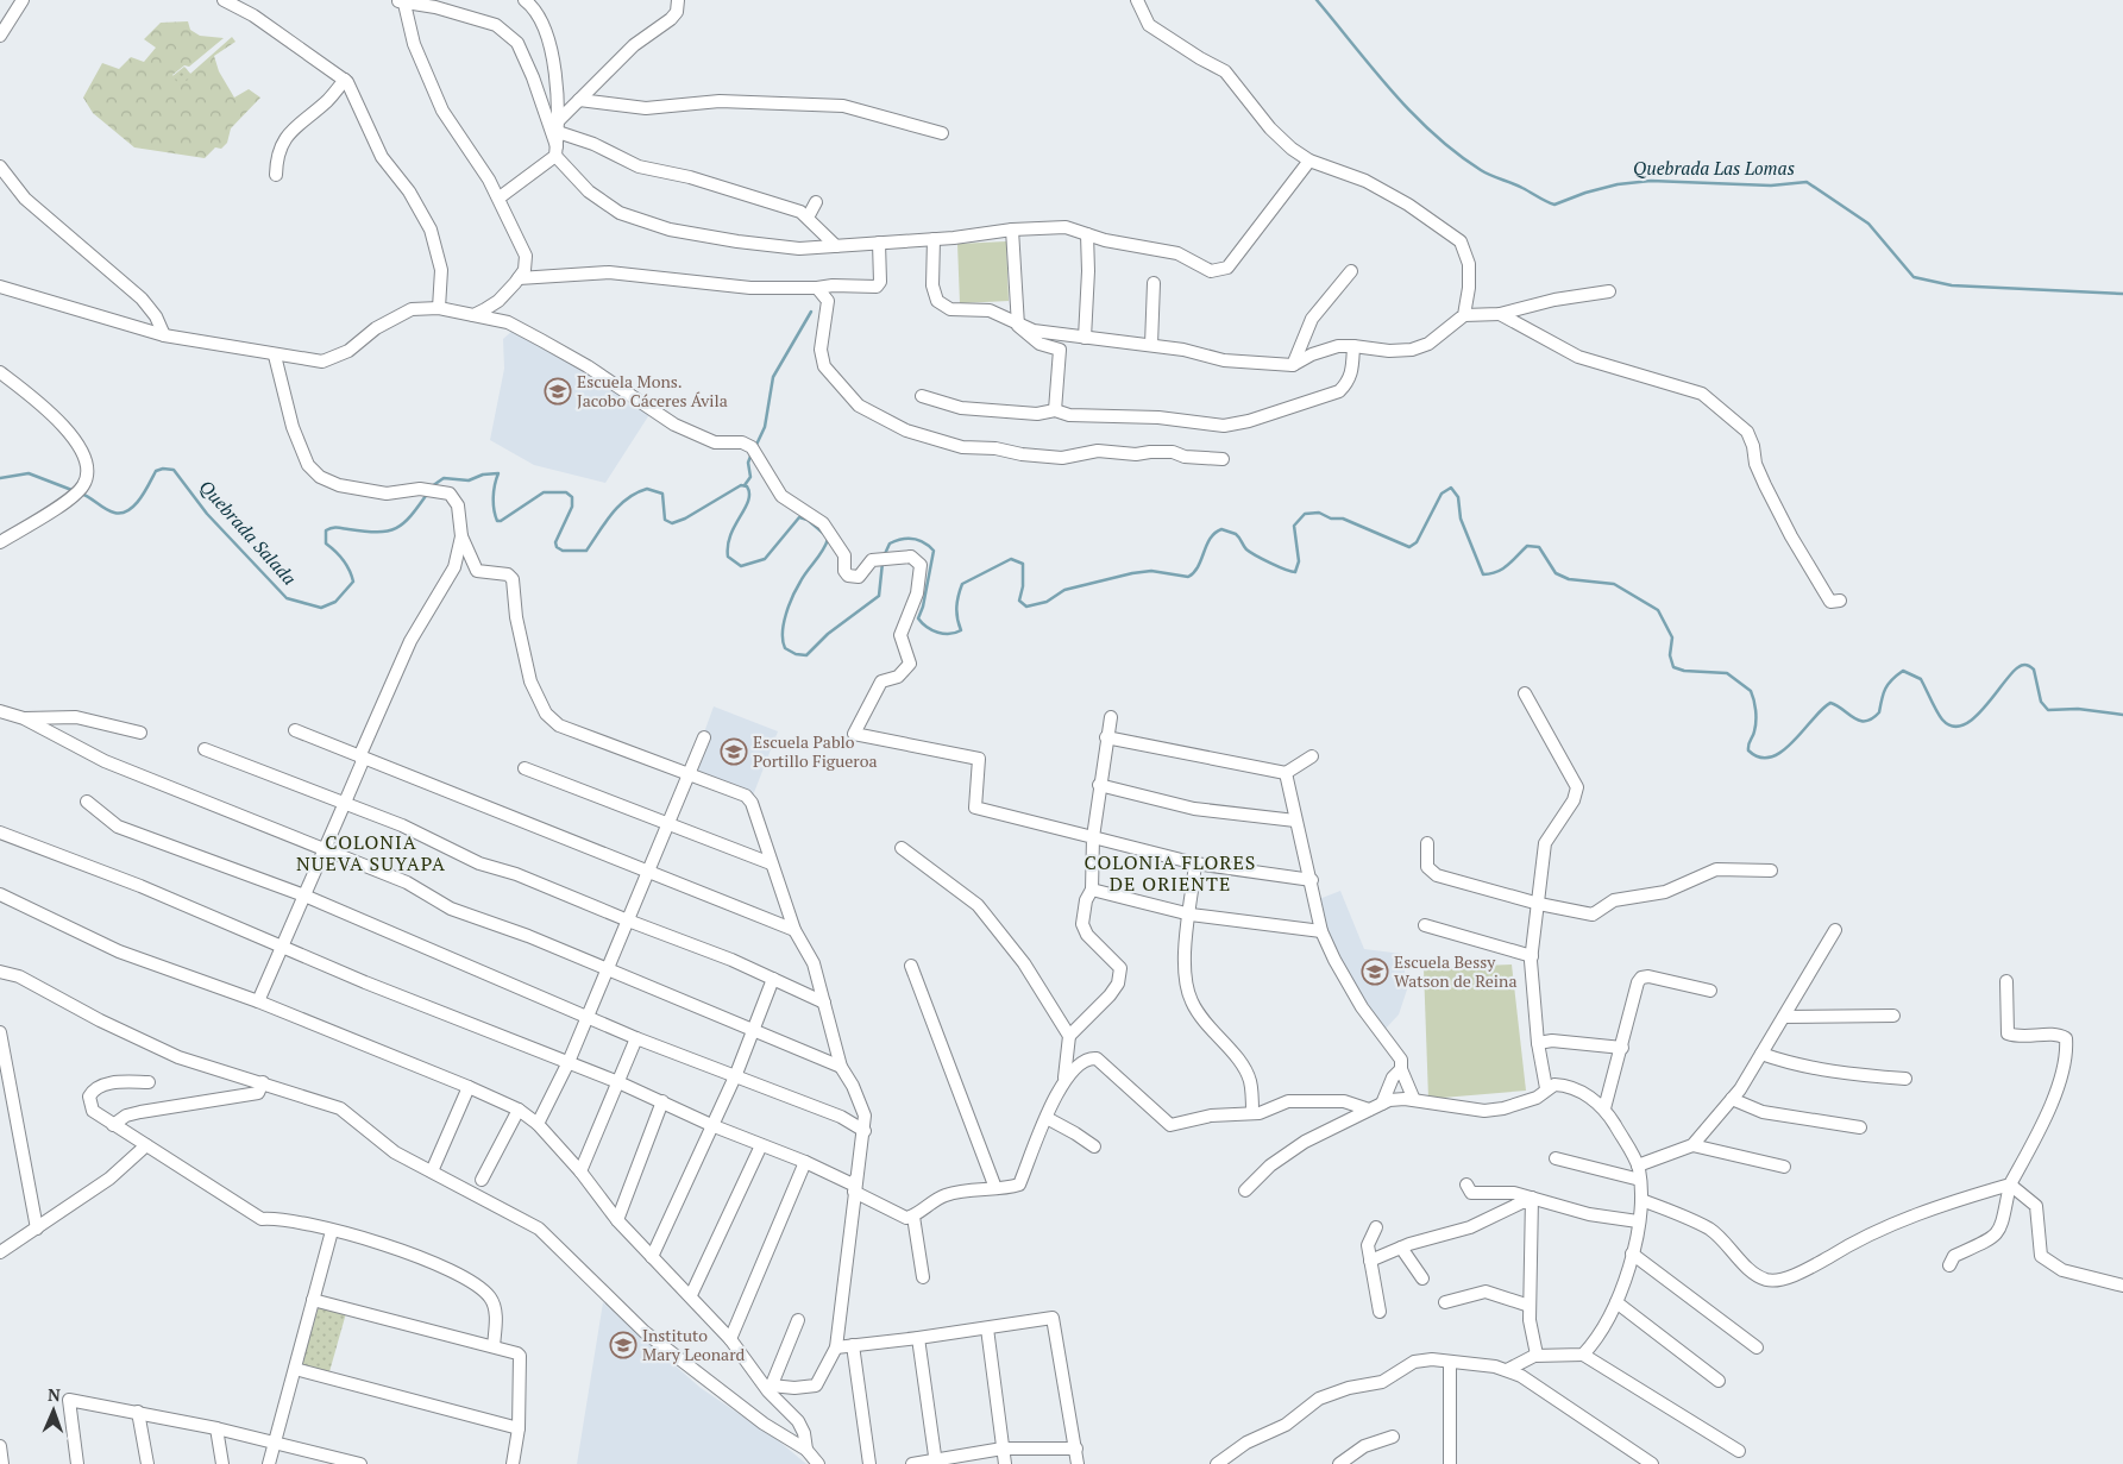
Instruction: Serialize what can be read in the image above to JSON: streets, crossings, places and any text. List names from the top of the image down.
{
  "districts": ["COLONIA NUEVA SUYAPA", "COLONIA FLORES DE ORIENTE"],
  "water": ["Quebrada Las Lomas", "Quebrada Salada"],
  "places": {
    "school or university": [
      "Escuela Mons. Jacobo Cáceres Ávila",
      "Escuela Pablo Portillo Figueroa",
      "Escuela Bessy Watson de Reina",
      "Instituto Mary Leonard"
    ]
  },
  "north": "top"
}
